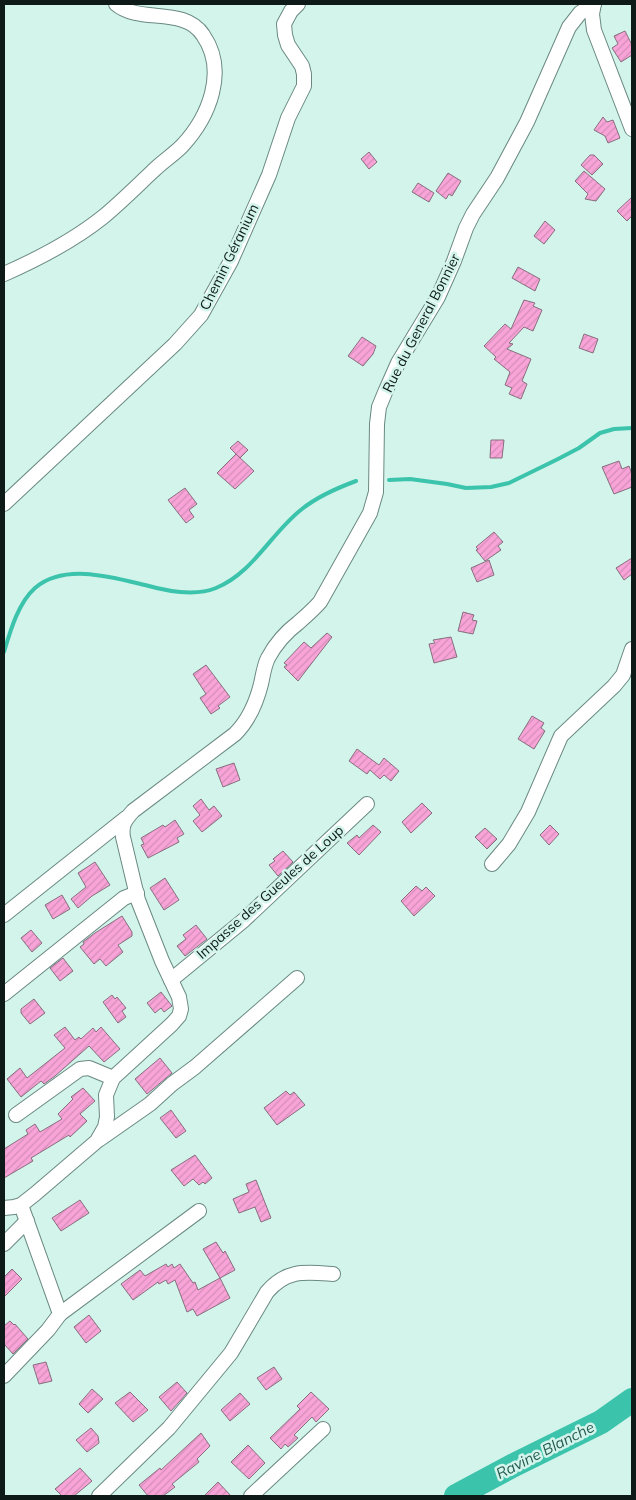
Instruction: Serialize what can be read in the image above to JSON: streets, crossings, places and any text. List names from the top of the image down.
{
  "streets": {
    "street": ["Chemin Géranium", "Rue du General Bonnier", "Impasse des Gueules de Loup"]
  },
  "water": ["Ravine Blanche"]
}
